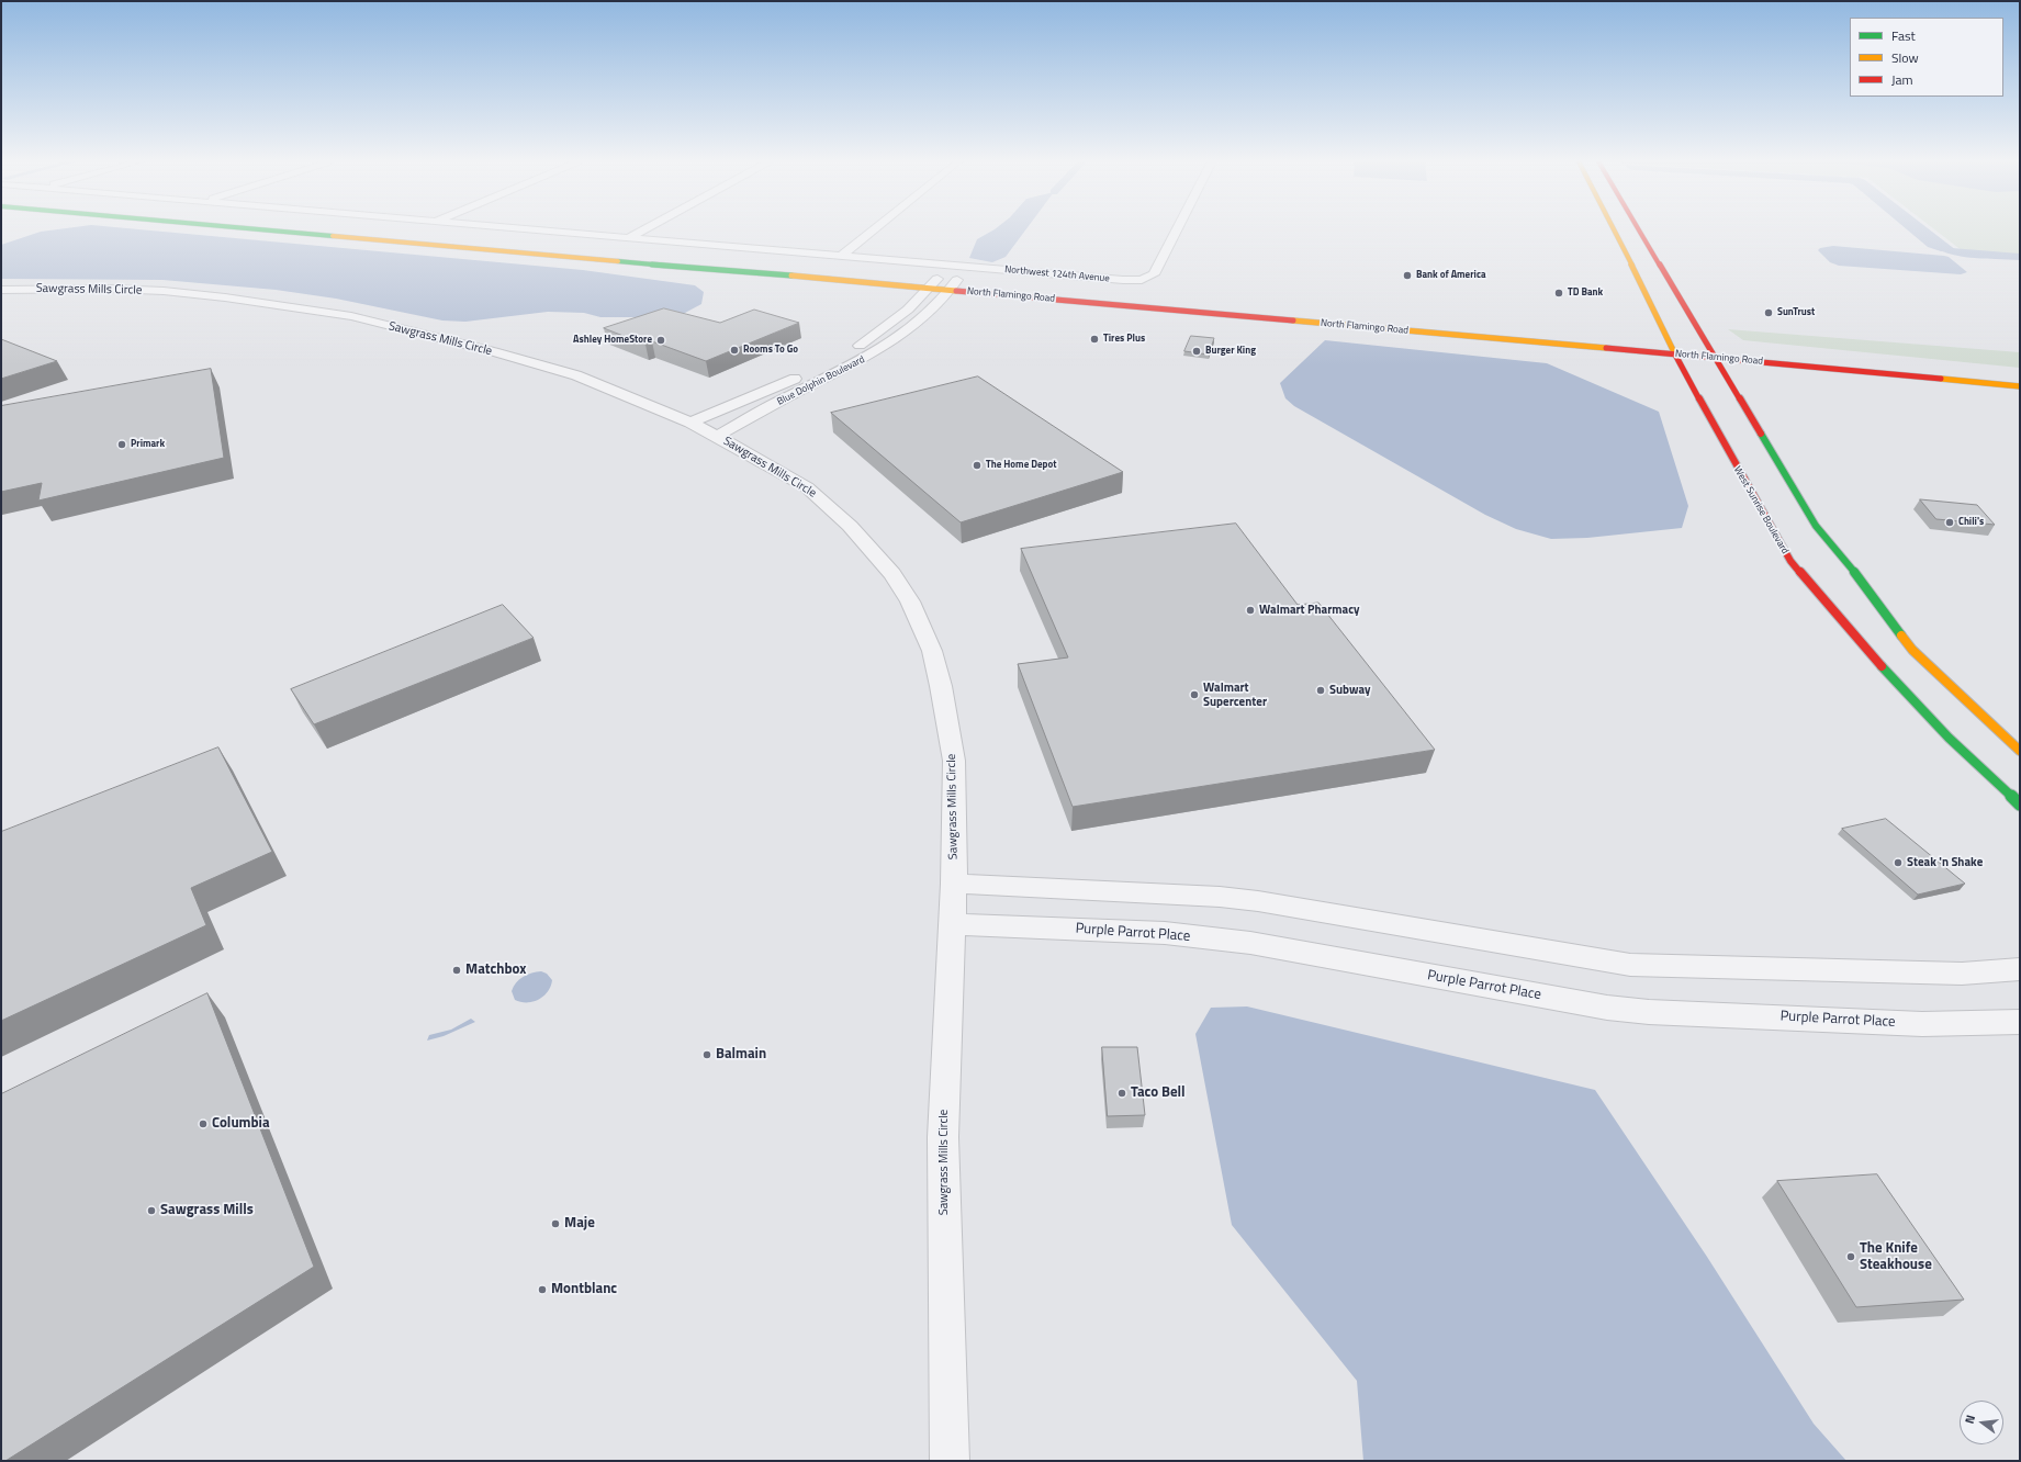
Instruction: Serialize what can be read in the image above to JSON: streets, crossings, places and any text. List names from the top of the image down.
{
  "streets": {
    "highway": ["North Flamingo Road", "West Sunrise Boulevard"],
    "street": [
      "Northwest 124th Avenue",
      "Sawgrass Mills Circle",
      "Blue Dolphin Boulevard",
      "Purple Parrot Place"
    ]
  },
  "crossings": [
    ["Sawgrass Mills Circle", "Blue Dolphin Boulevard"],
    ["Sawgrass Mills Circle", "Purple Parrot Place"],
    ["North Flamingo Road", "Blue Dolphin Boulevard"],
    ["North Flamingo Road", "West Sunrise Boulevard"]
  ],
  "places": [
    "Bank of America",
    "TD Bank",
    "SunTrust",
    "Tires Plus",
    "Ashley HomeStore",
    "Rooms To Go",
    "Burger King",
    "Primark",
    "The Home Depot",
    "Chili's",
    "Walmart Pharmacy",
    "Subway",
    "Walmart Supercenter",
    "Steak 'n Shake",
    "Matchbox",
    "Balmain",
    "Taco Bell",
    "Columbia",
    "Sawgrass Mills",
    "Maje",
    "The Knife Steakhouse",
    "Montblanc"
  ],
  "legend": ["Fast", "Slow", "Jam"],
  "north": "left"
}
